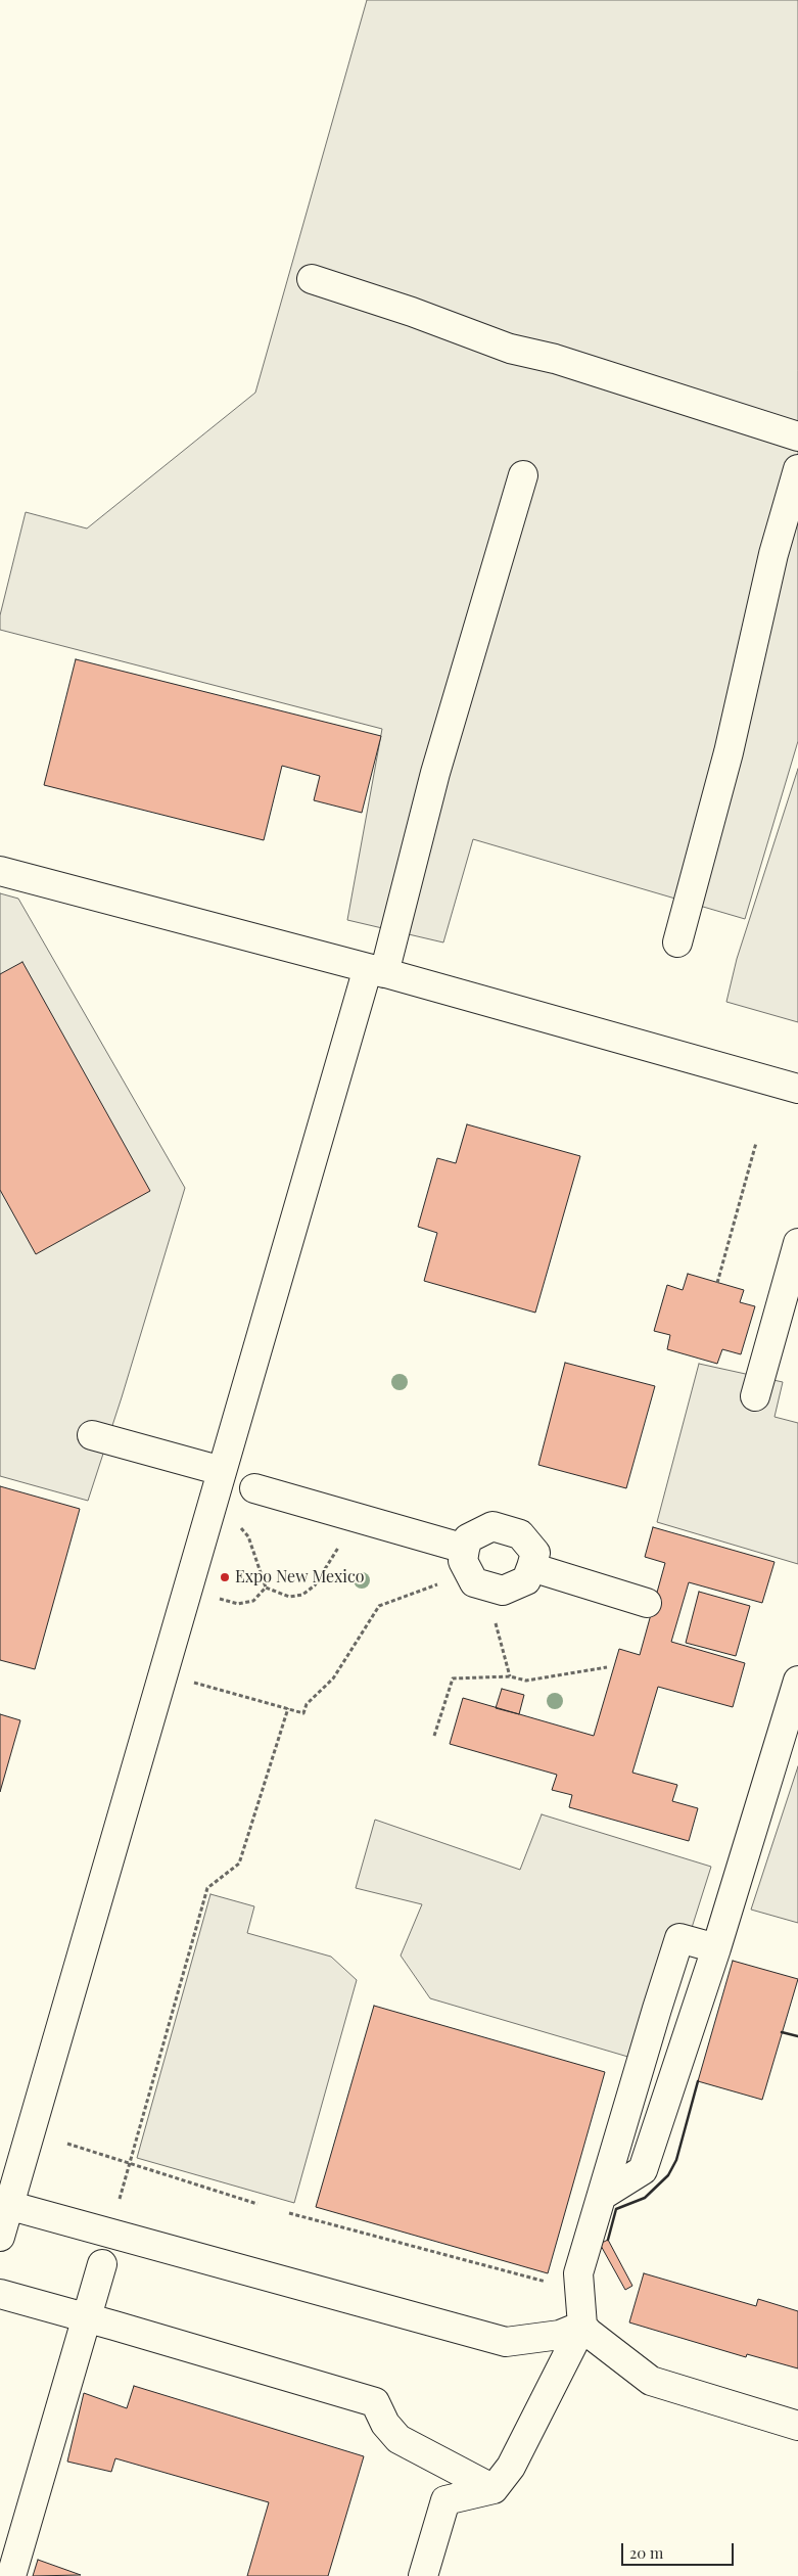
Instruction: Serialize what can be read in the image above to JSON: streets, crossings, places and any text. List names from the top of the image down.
{
  "places": ["Expo New Mexico"],
  "scale_bar": "20 m"
}
